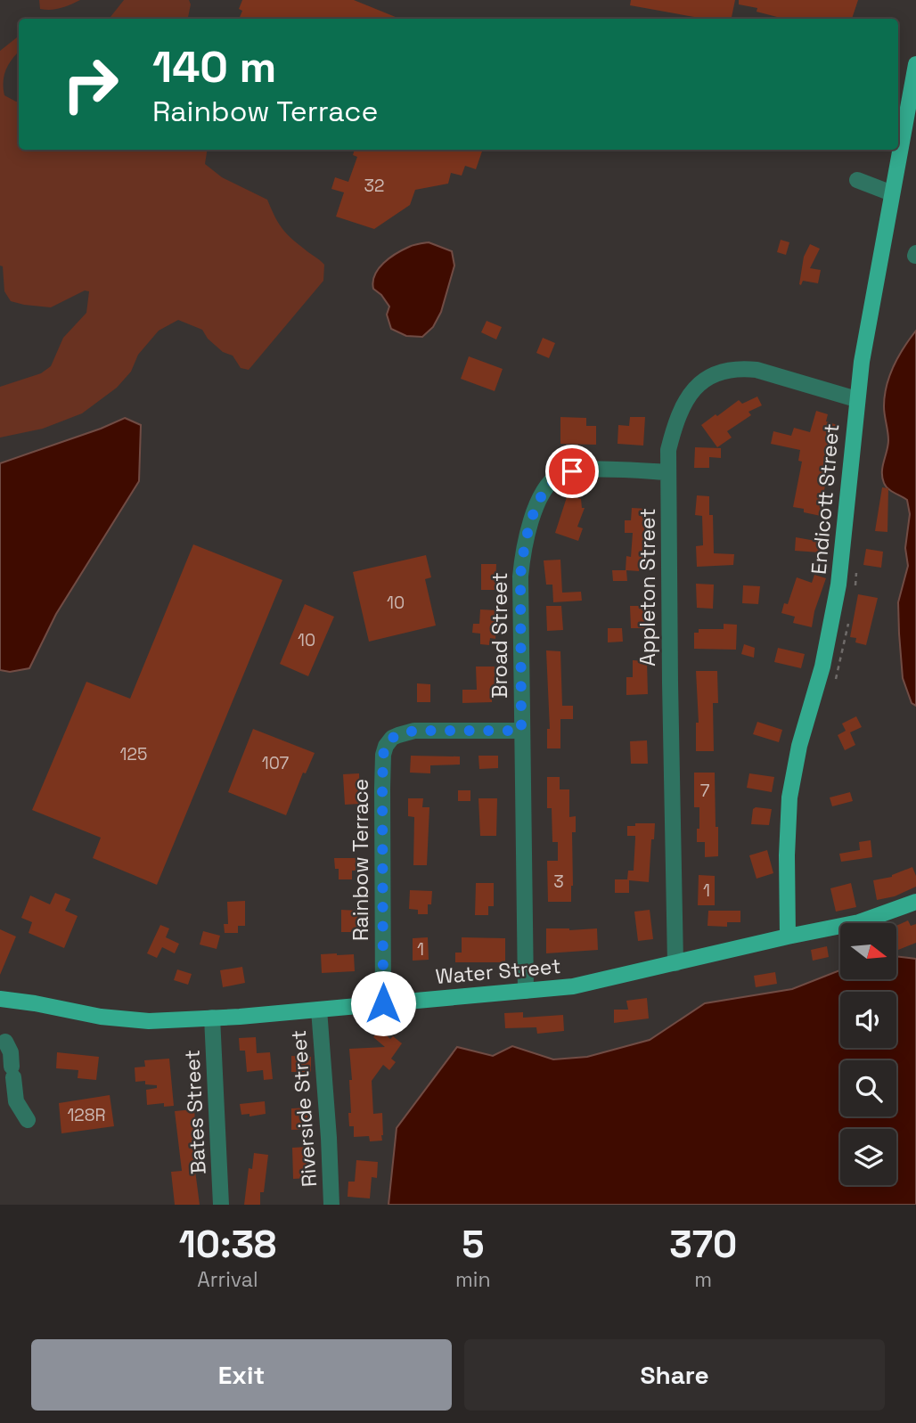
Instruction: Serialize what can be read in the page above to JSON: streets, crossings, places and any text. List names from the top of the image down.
{
  "streets": {
    "main road": ["Endicott Street", "Water Street"],
    "street": [
      "Appleton Street",
      "Broad Street",
      "Rainbow Terrace",
      "Riverside Street",
      "Bates Street"
    ]
  },
  "crossings": [
    ["Endicott Street", "Appleton Street"],
    ["Endicott Street", "Water Street"],
    ["Appleton Street", "Broad Street"],
    ["Appleton Street", "Water Street"],
    ["Broad Street", "Rainbow Terrace"],
    ["Broad Street", "Water Street"],
    ["Rainbow Terrace", "Water Street"],
    ["Water Street", "Riverside Street"],
    ["Water Street", "Bates Street"]
  ],
  "house_numbers": [
    "32",
    "10",
    "10",
    "125",
    "107",
    "7",
    "3",
    "1",
    "1",
    "128R"
  ],
  "north": "right",
  "page": {
    "turn": ["140 m", "Rainbow Terrace"],
    "eta": [
      "10:38",
      "Arrival",
      "5",
      "min",
      "370",
      "m"
    ],
    "buttons": ["Exit", "Share"]
  }
}
